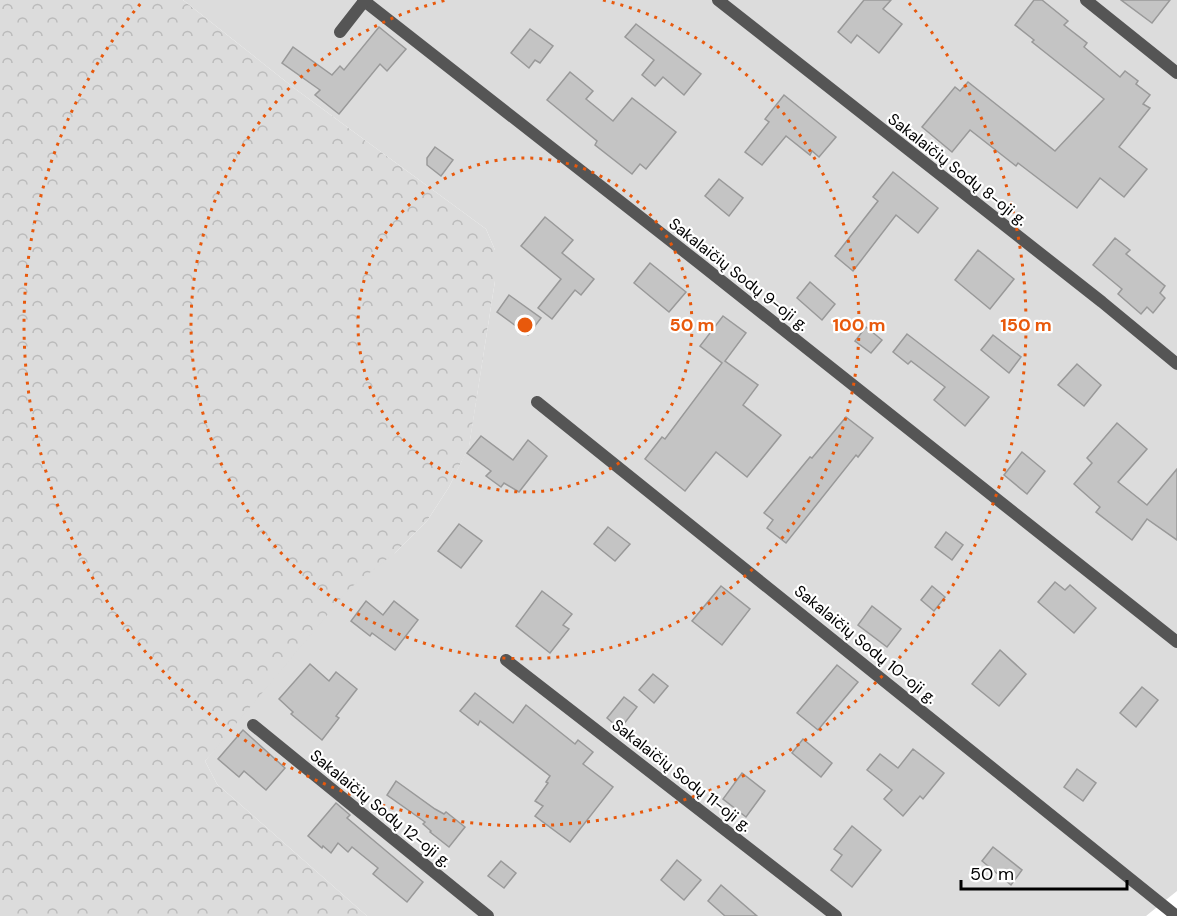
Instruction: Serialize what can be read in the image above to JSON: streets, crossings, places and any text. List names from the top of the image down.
{
  "streets": {
    "street": [
      "Sakalaičių Sodų 8-oji g.",
      "Sakalaičių Sodų 9-oji g.",
      "Sakalaičių Sodų 10-oji g.",
      "Sakalaičių Sodų 11-oji g.",
      "Sakalaičių Sodų 12-oji g."
    ]
  },
  "scale_bar": "50 m",
  "rings": ["50 m", "100 m", "150 m"]
}
